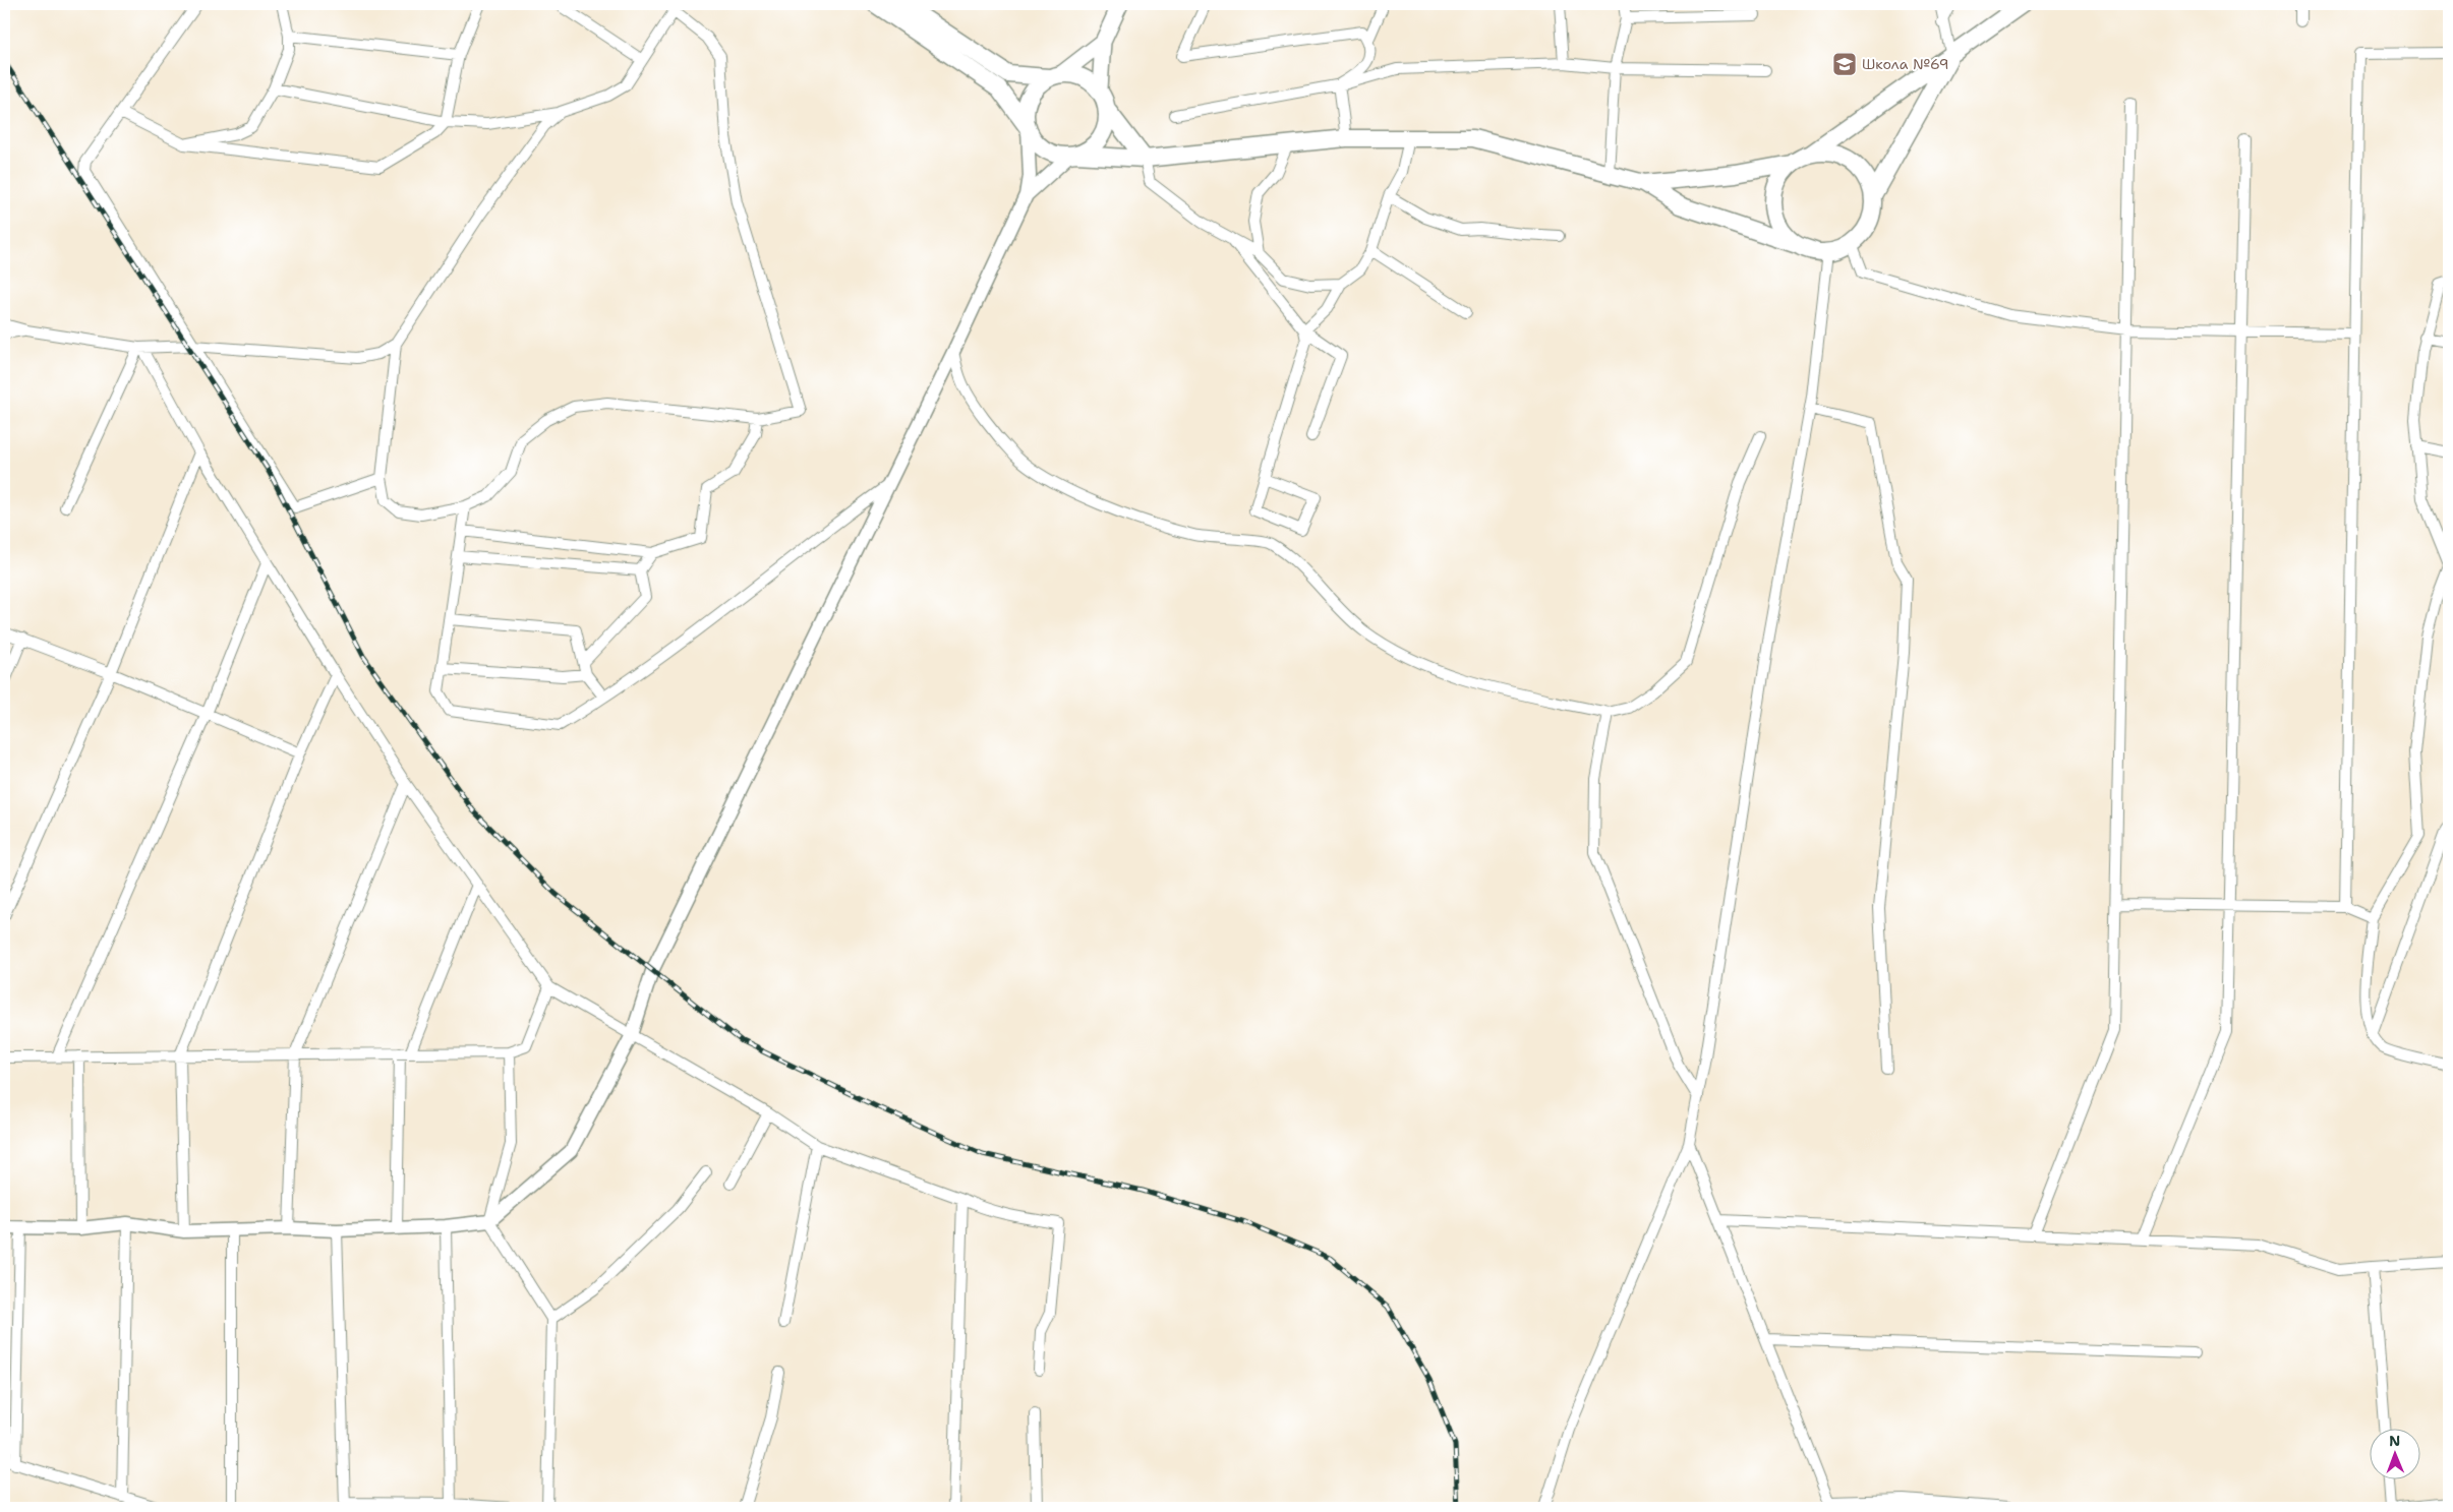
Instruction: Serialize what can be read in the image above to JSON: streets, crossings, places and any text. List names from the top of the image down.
{
  "places": {
    "school or university": ["Школа №69"]
  },
  "north": "top"
}
